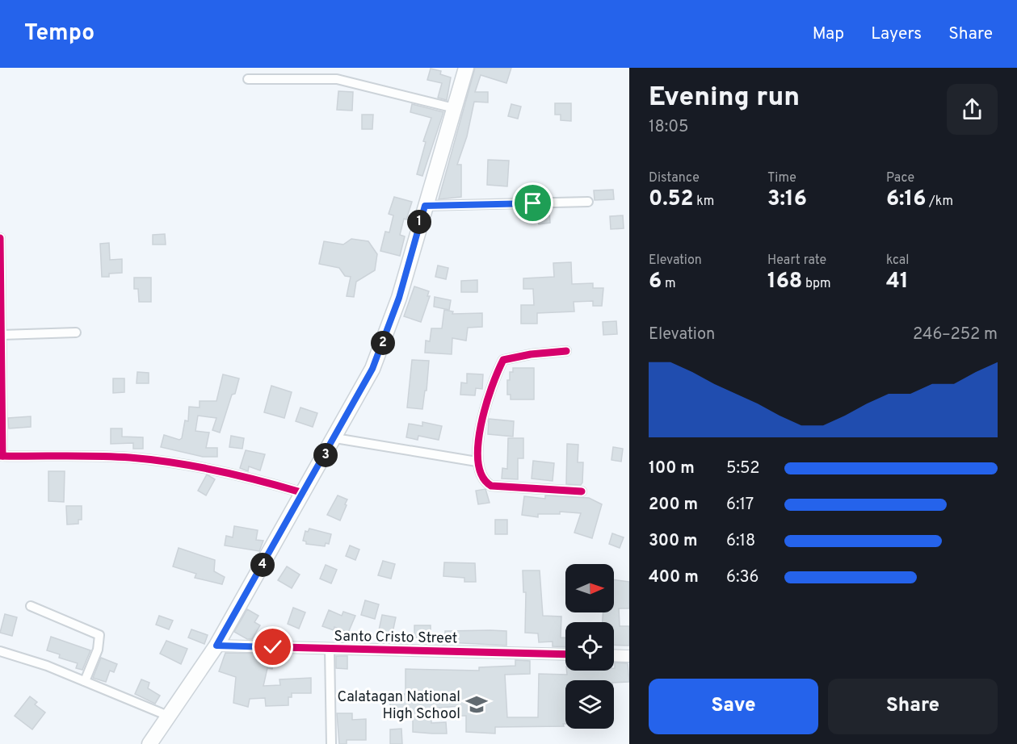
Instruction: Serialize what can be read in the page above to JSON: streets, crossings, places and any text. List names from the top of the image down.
{
  "streets": {
    "street": ["Santo Cristo Street"]
  },
  "places": {
    "school or university": ["Calatagan National High School"]
  },
  "north": "right",
  "page": {
    "header": "Tempo",
    "nav": ["Map", "Layers", "Share"],
    "heading": ["Evening run", "18:05"],
    "stats": [
      ["Distance", "0.52 km"],
      ["Time", "3:16"],
      ["Pace", "6:16 /km"],
      ["Elevation", "6 m"],
      ["Heart rate", "168 bpm"],
      ["kcal", "41"]
    ],
    "pins": [
      "1",
      "2",
      "3",
      "4"
    ],
    "chart": ["Elevation", "246–252 m"],
    "list": [
      {
        "name": "100 m",
        "note": "5:52"
      },
      {
        "name": "200 m",
        "note": "6:17"
      },
      {
        "name": "300 m",
        "note": "6:18"
      },
      {
        "name": "400 m",
        "note": "6:36"
      }
    ],
    "buttons": ["Save", "Share"]
  }
}
